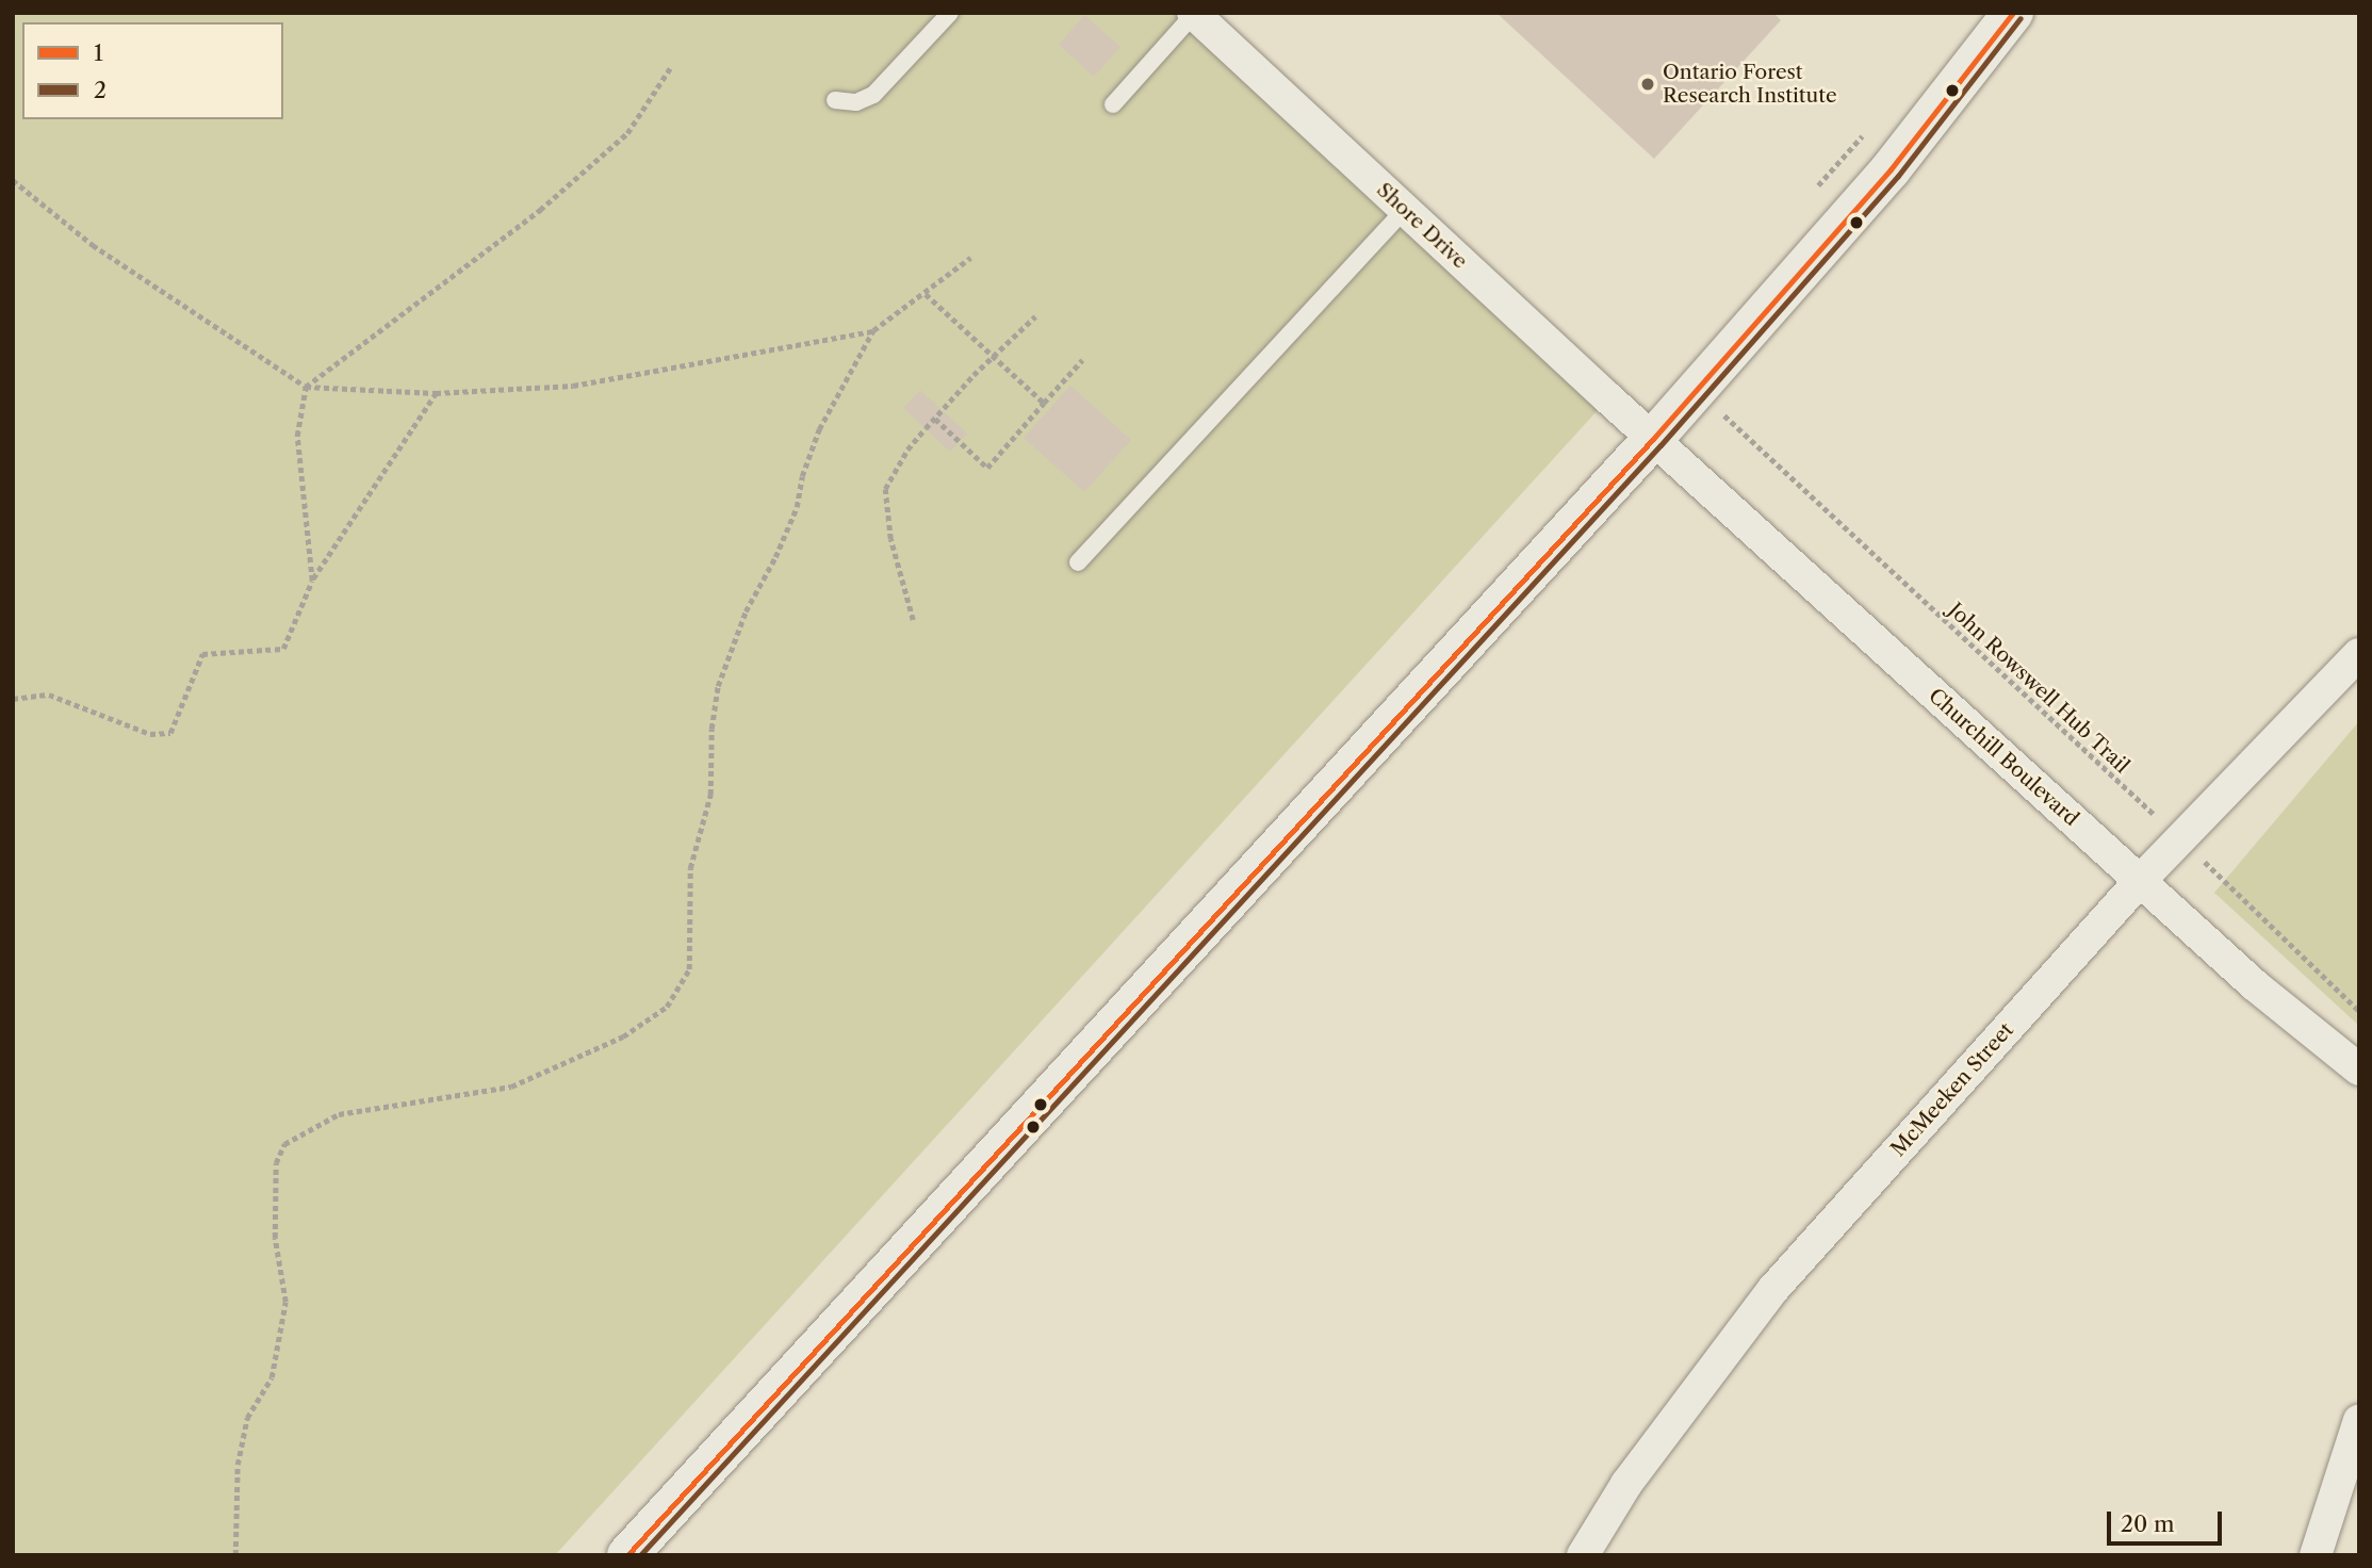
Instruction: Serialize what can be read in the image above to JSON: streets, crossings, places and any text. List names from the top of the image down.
{
  "streets": {
    "street": ["Shore Drive", "Churchill Boulevard", "McMeeken Street"],
    "path": ["John Rowswell Hub Trail"]
  },
  "crossings": [
    ["Shore Drive", "Churchill Boulevard"],
    ["John Rowswell Hub Trail", "McMeeken Street"],
    ["Churchill Boulevard", "McMeeken Street"]
  ],
  "places": ["Ontario Forest Research Institute"],
  "lines": ["transit line 1", "transit line 2"],
  "legend": ["1", "2"],
  "scale_bar": "20 m"
}
